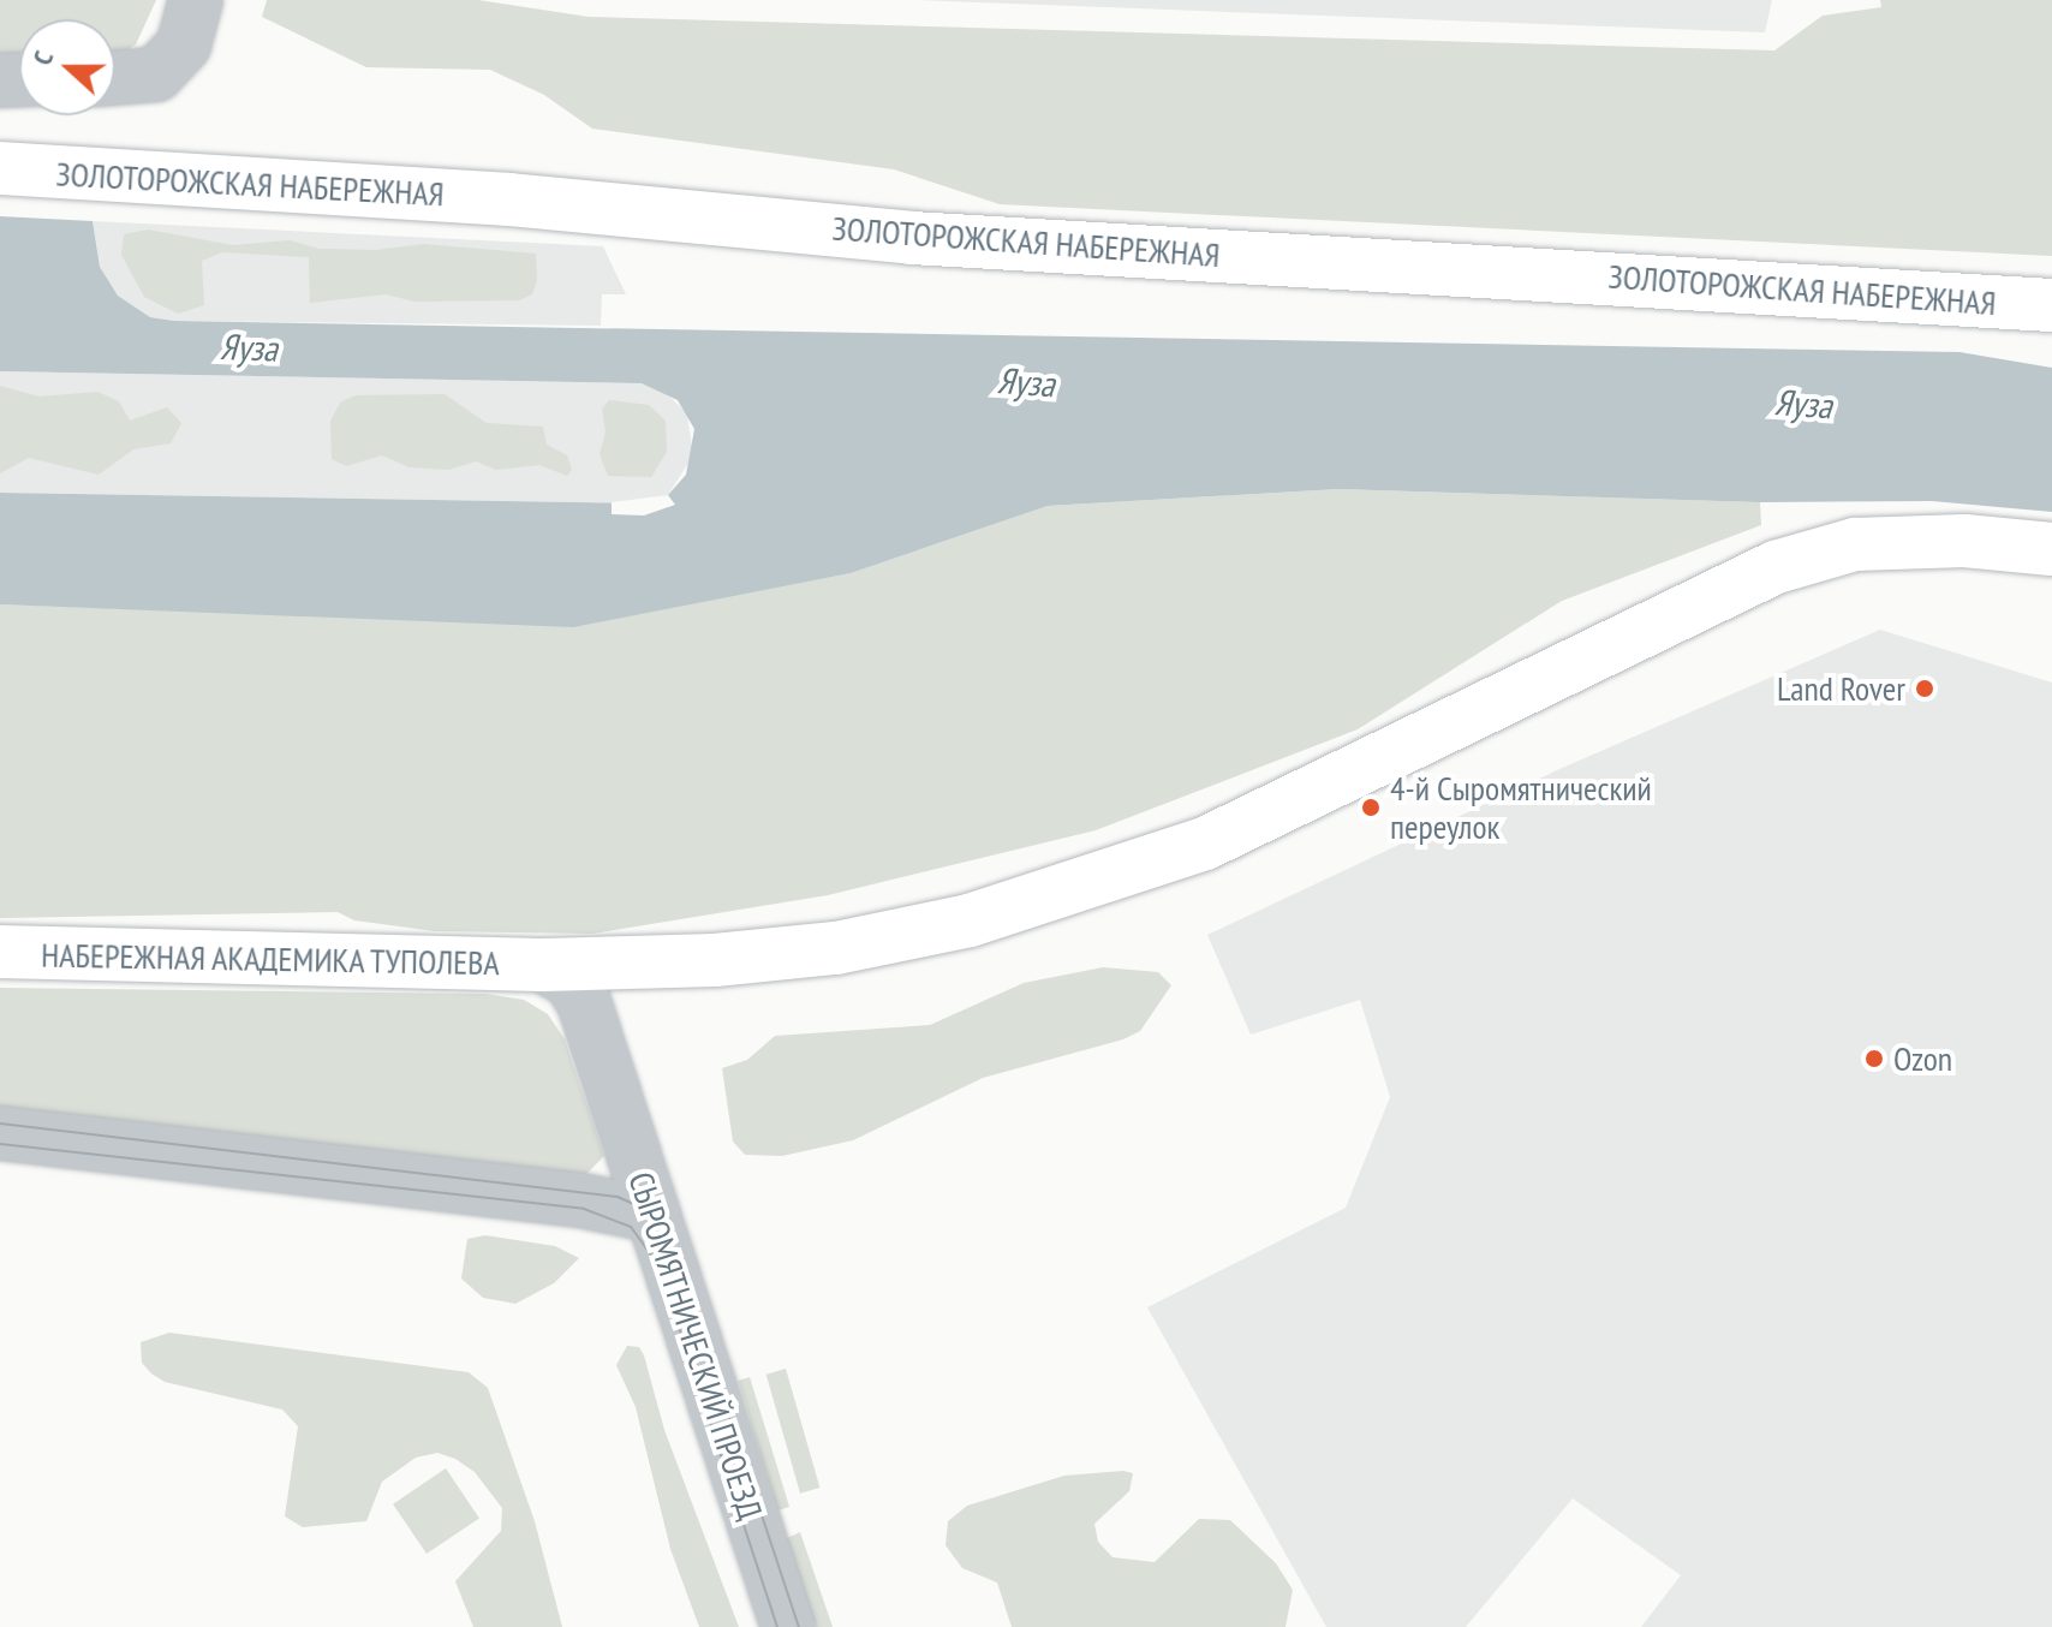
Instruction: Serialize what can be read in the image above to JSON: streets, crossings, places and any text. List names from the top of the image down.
{
  "streets": {
    "main road": ["ЗОЛОТОРОЖСКАЯ НАБЕРЕЖНАЯ", "НАБЕРЕЖНАЯ АКАДЕМИКА ТУПОЛЕВА"],
    "street": ["СЫРОМЯТНИЧЕСКИЙ ПРОЕЗД"]
  },
  "crossings": [
    ["НАБЕРЕЖНАЯ АКАДЕМИКА ТУПОЛЕВА", "СЫРОМЯТНИЧЕСКИЙ ПРОЕЗД"]
  ],
  "water": ["Яуза"],
  "places": ["Land Rover", "4-й Сыромятнический переулок", "Ozon"],
  "north": "left"
}
